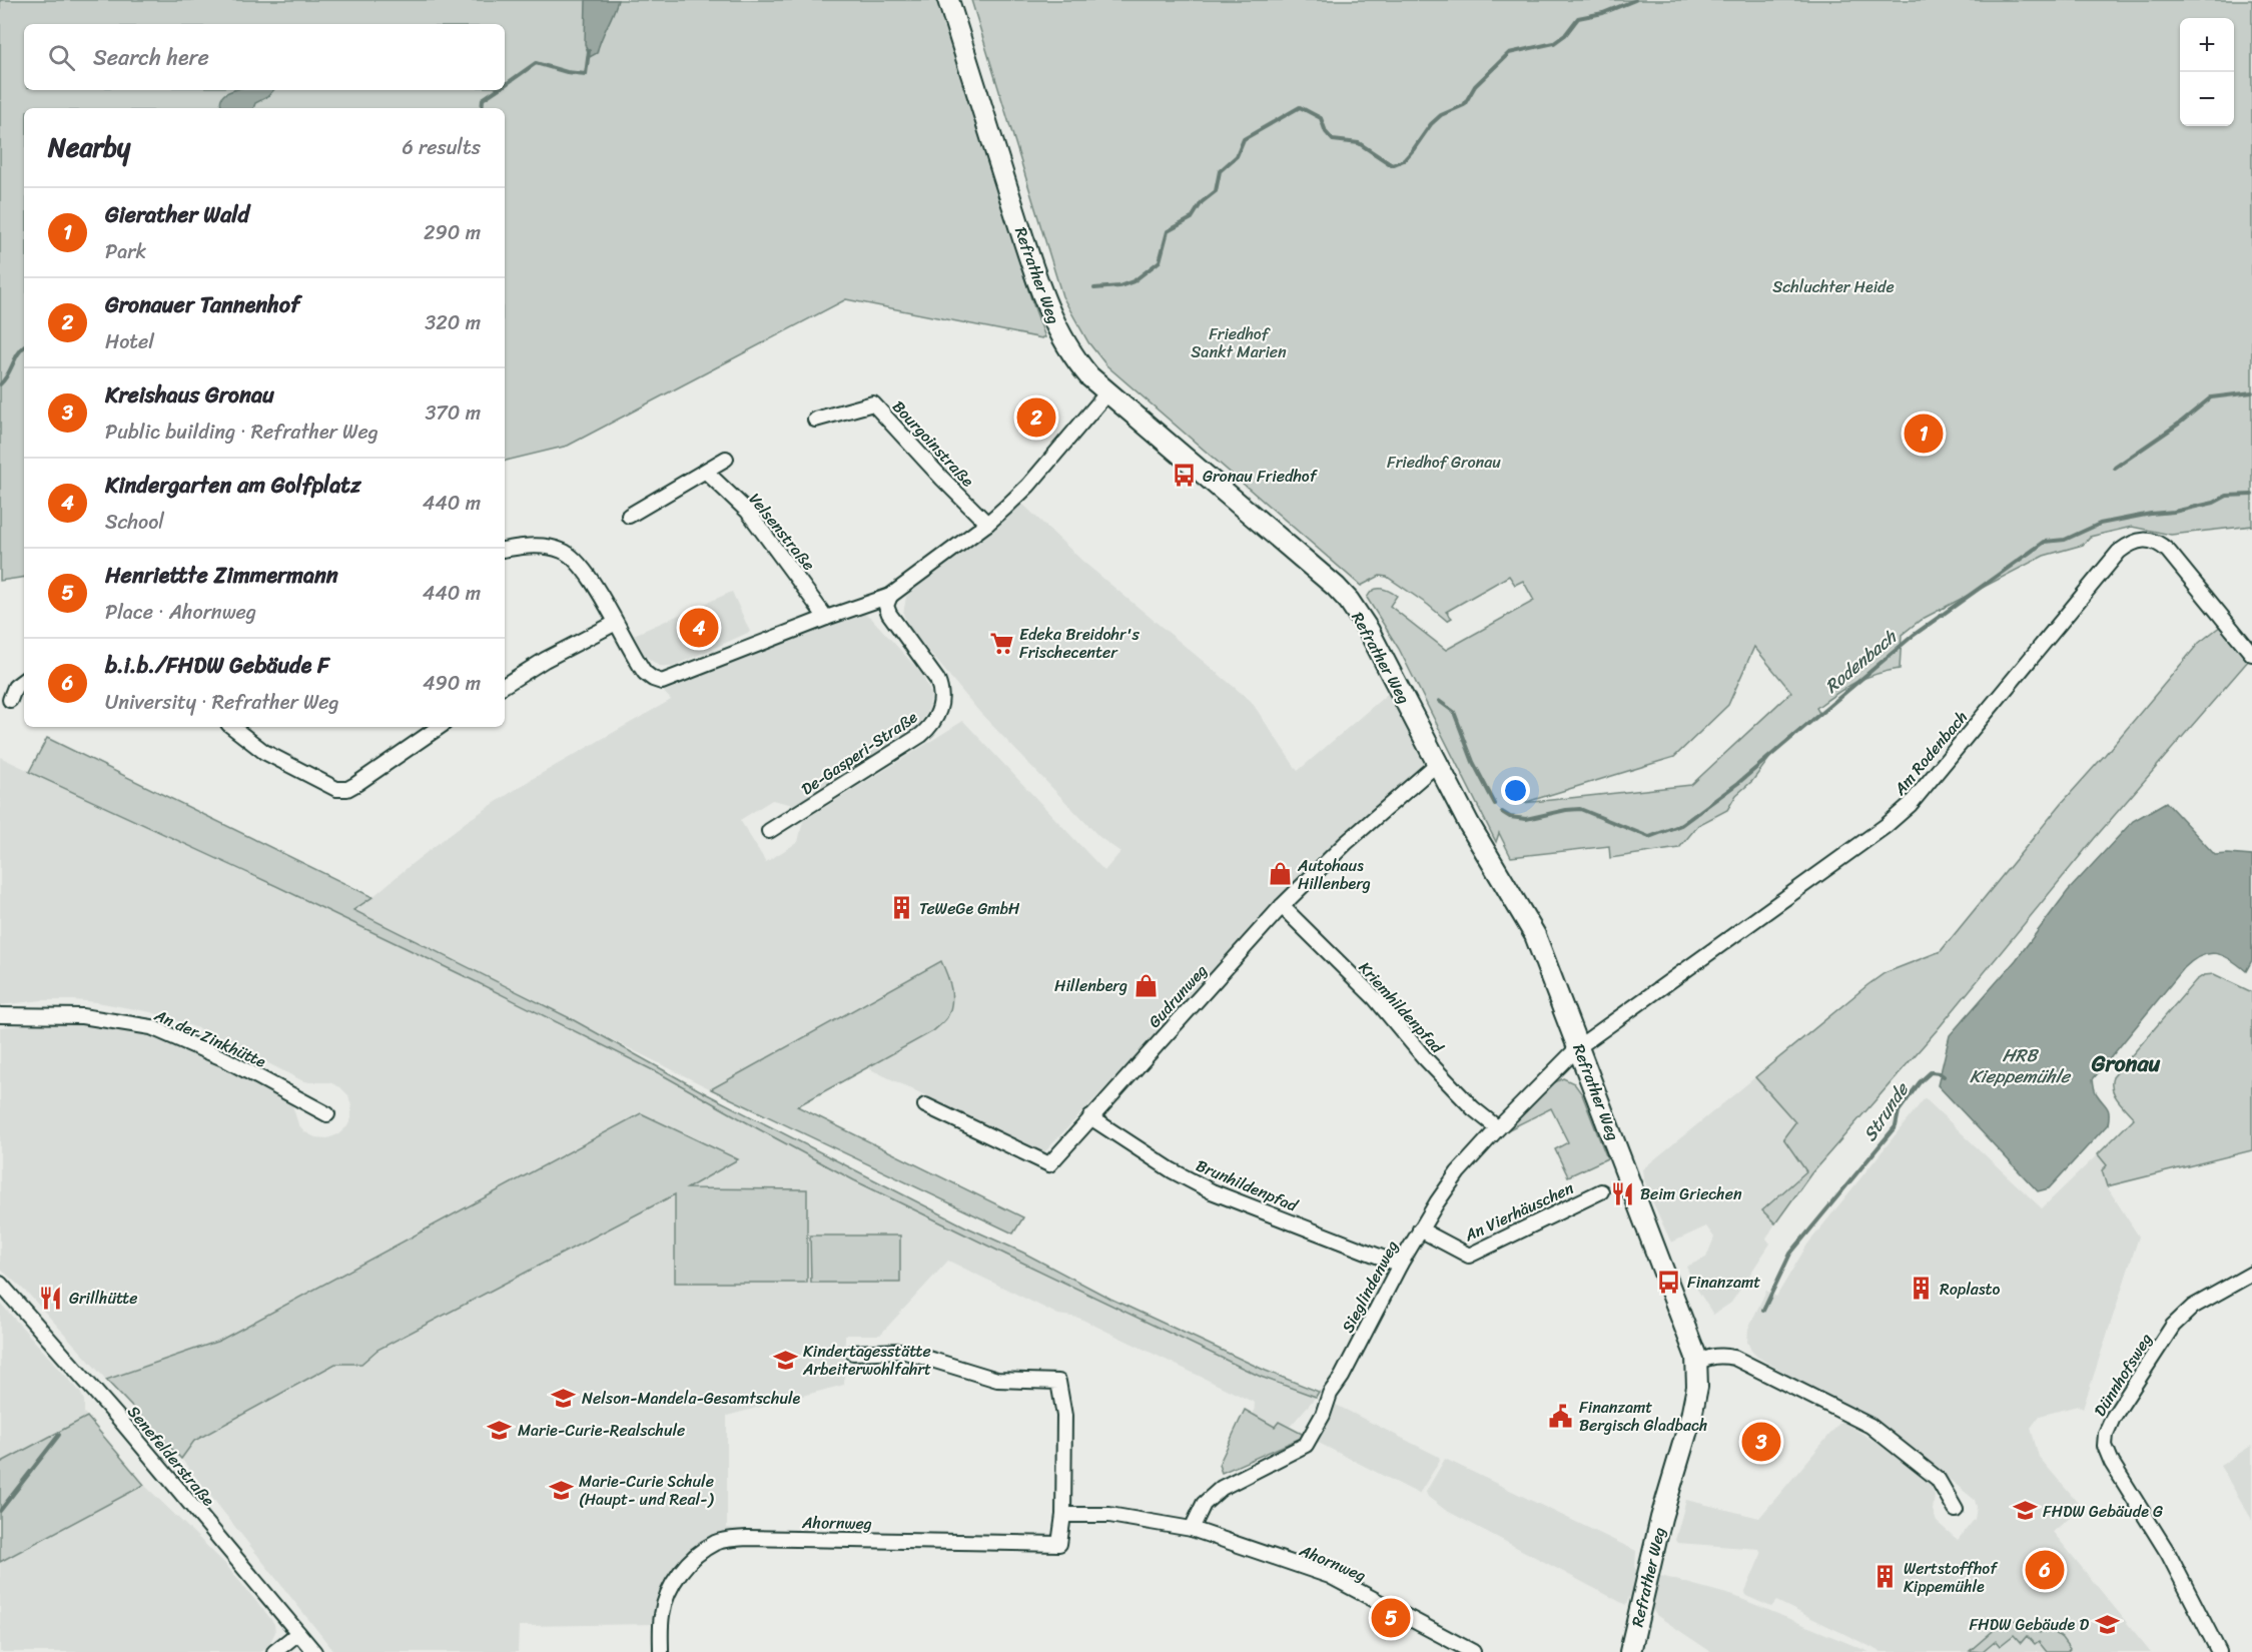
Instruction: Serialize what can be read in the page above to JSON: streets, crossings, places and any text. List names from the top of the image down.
{
  "streets": {
    "main road": ["Refrather Weg"],
    "street": [
      "Bourgoinstraße",
      "Velsenstraße",
      "De-Gasperi-Straße",
      "Am Rodenbach",
      "Gudrunweg",
      "Kriemhildenpfad",
      "An der Zinkhütte",
      "Brunhildenpfad",
      "An Vierhäuschen",
      "Sieglindenweg",
      "Dünnhofsweg",
      "Senefelderstraße",
      "Ahornweg"
    ]
  },
  "crossings": [
    ["Refrather Weg", "Am Rodenbach"],
    ["Refrather Weg", "Gudrunweg"],
    ["Refrather Weg", "Sieglindenweg"],
    ["Am Rodenbach", "Sieglindenweg"],
    ["Gudrunweg", "Kriemhildenpfad"],
    ["Gudrunweg", "Brunhildenpfad"],
    ["Kriemhildenpfad", "Sieglindenweg"],
    ["Brunhildenpfad", "Sieglindenweg"],
    ["An Vierhäuschen", "Sieglindenweg"],
    ["Sieglindenweg", "Ahornweg"]
  ],
  "districts": ["Gronau"],
  "water": ["Rodenbach", "HRB Kieppemühle", "Strunde"],
  "parks": ["Schluchter Heide", "Friedhof Sankt Marien", "Friedhof Gronau"],
  "places": {
    "bus stop": ["Gronau Friedhof", "Finanzamt"],
    "supermarket": ["Edeka Breidohr's Frischecenter"],
    "shop": ["Autohaus Hillenberg", "Hillenberg"],
    "building": ["TeWeGe GmbH", "Roplasto", "Wertstoffhof Kippemühle"],
    "restaurant": ["Beim Griechen", "Grillhütte"],
    "school or university": [
      "Kindertagesstätte Arbeiterwohlfahrt",
      "Nelson-Mandela-Gesamtschule",
      "Marie-Curie-Realschule",
      "Marie-Curie Schule (Haupt- und Real-)",
      "FHDW Gebäude G",
      "FHDW Gebäude D"
    ],
    "public building": ["Finanzamt Bergisch Gladbach"]
  },
  "page": {
    "map_buttons": ["+", "−"],
    "search": "Search here",
    "heading": ["Nearby", "6 results"],
    "list": [
      {
        "mark": "1",
        "name": "Gierather Wald",
        "note": "Park",
        "value": "290 m"
      },
      {
        "mark": "2",
        "name": "Gronauer Tannenhof",
        "note": "Hotel",
        "value": "320 m"
      },
      {
        "mark": "3",
        "name": "Kreishaus Gronau",
        "note": "Public building · Refrather Weg",
        "value": "370 m"
      },
      {
        "mark": "4",
        "name": "Kindergarten am Golfplatz",
        "note": "School",
        "value": "440 m"
      },
      {
        "mark": "5",
        "name": "Henriettte Zimmermann",
        "note": "Place · Ahornweg",
        "value": "440 m"
      },
      {
        "mark": "6",
        "name": "b.i.b./FHDW Gebäude F",
        "note": "University · Refrather Weg",
        "value": "490 m"
      }
    ],
    "pins": [
      "2",
      "1",
      "4",
      "3",
      "6",
      "5"
    ]
  }
}
